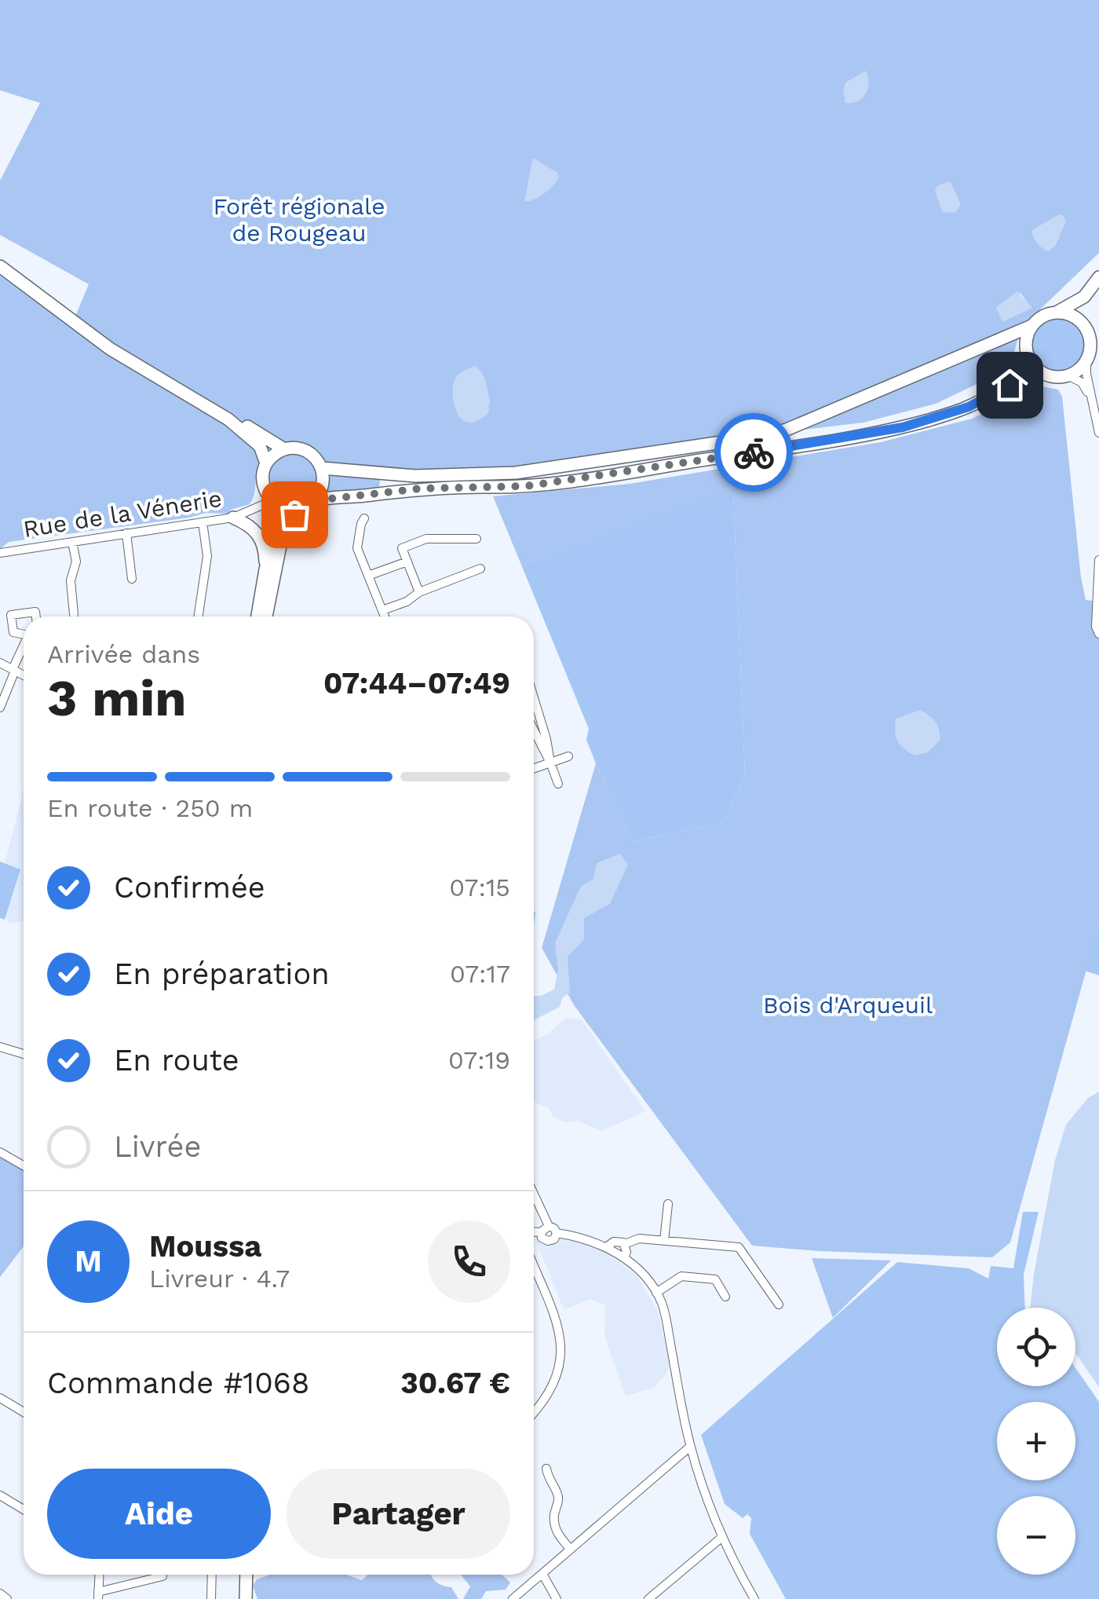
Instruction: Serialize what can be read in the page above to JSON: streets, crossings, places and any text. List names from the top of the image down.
{
  "streets": {
    "street": ["Rue de la Vénerie"]
  },
  "parks": ["Forêt régionale de Rougeau", "Bois d'Arqueuil"],
  "page": {
    "heading": ["3 min", "Arrivée dans", "07:44–07:49"],
    "panel": [
      "Moussa",
      "Livreur · 4.7",
      "Commande #1068",
      "30.67 €"
    ],
    "bar": "En route · 250 m",
    "list": [
      ["Confirmée", "07:15"],
      ["En préparation", "07:17"],
      ["En route", "07:19"],
      "Livrée"
    ],
    "round": "M",
    "map_buttons": ["+", "−"],
    "buttons": ["Aide", "Partager"]
  }
}
